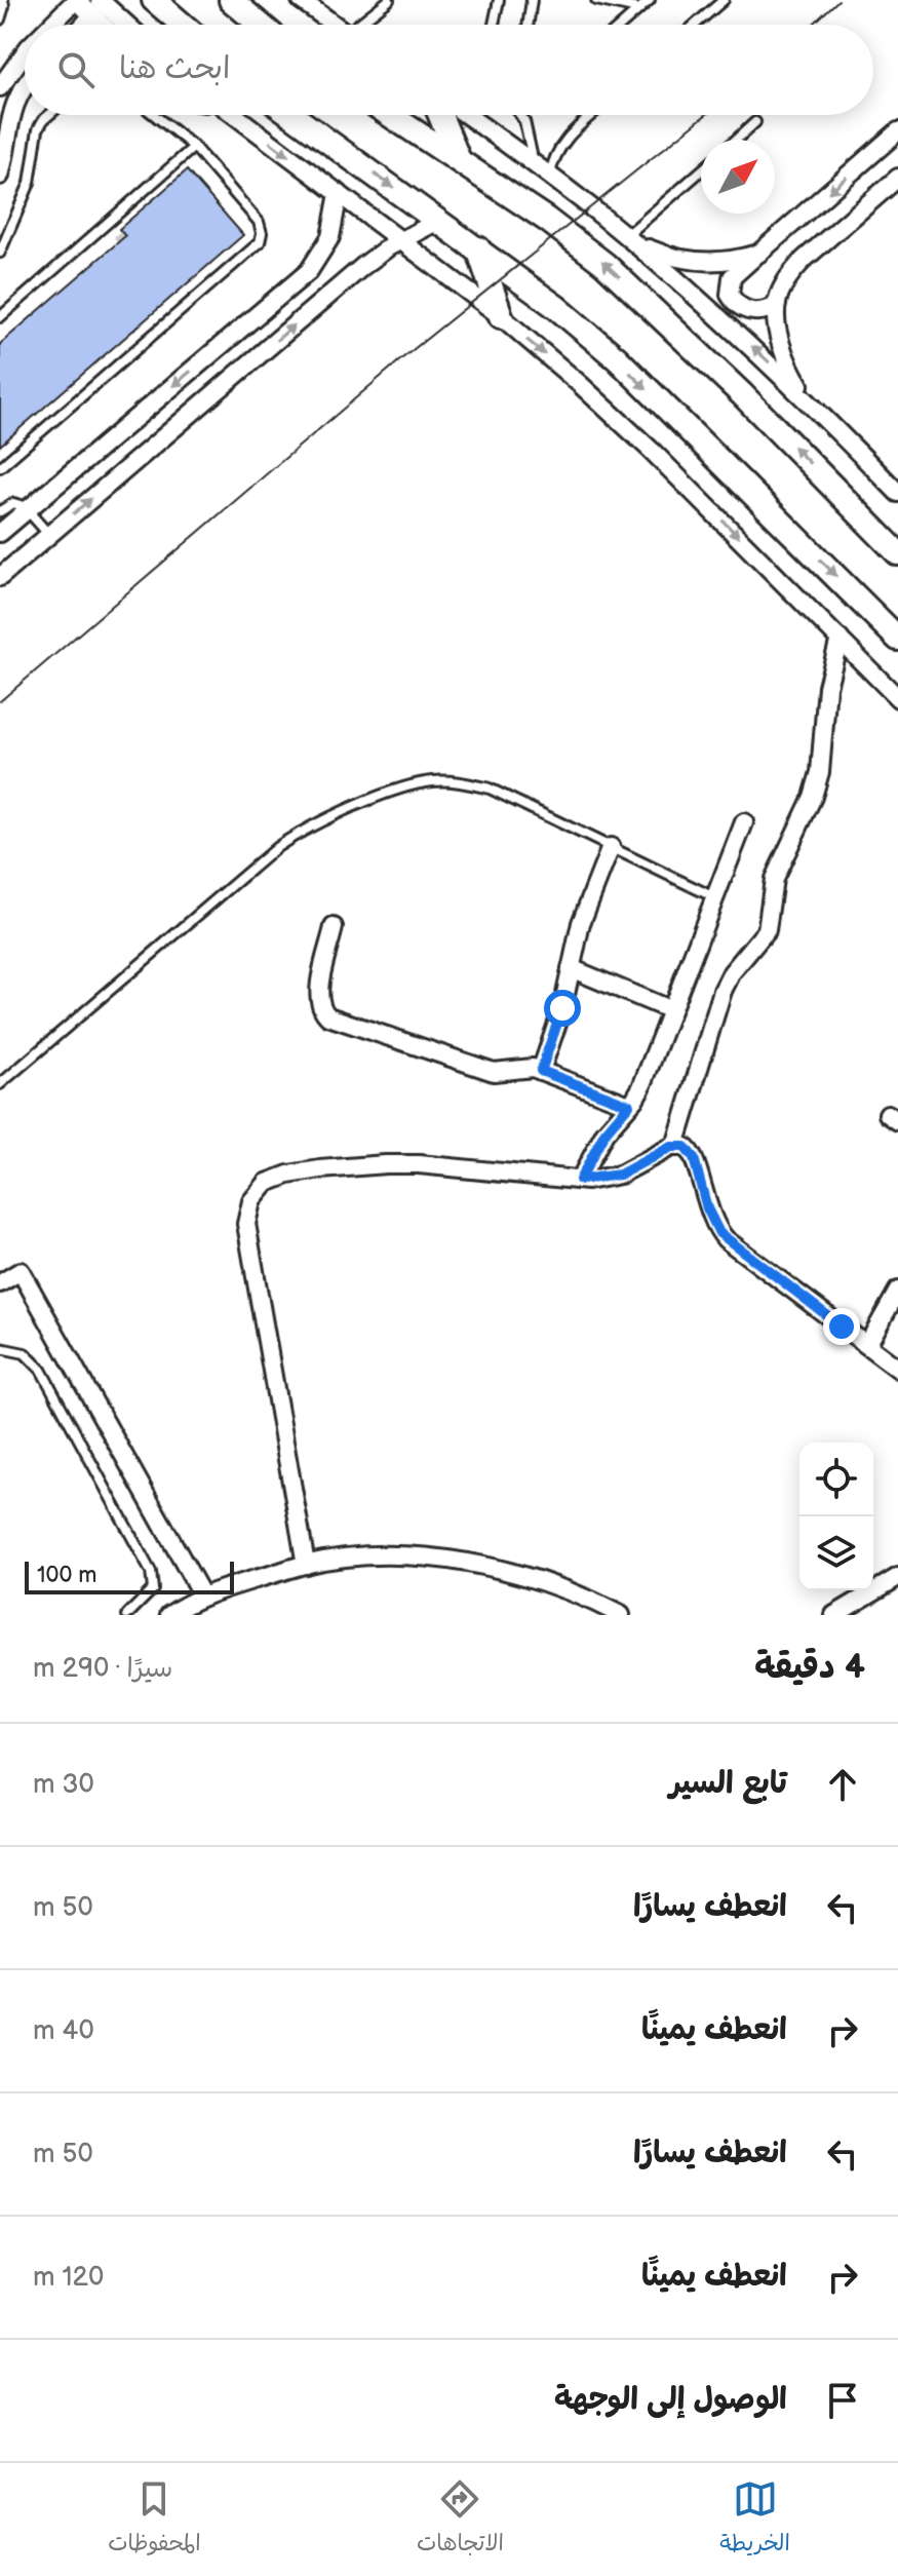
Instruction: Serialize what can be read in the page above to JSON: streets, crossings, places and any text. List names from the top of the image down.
{
  "scale_bar": "100 m",
  "north": "top right",
  "page": {
    "search": "ابحث هنا",
    "scale": "100 m",
    "heading": ["4 دقيقة", "سيرًا · 290 m"],
    "list": [
      ["تابع السير", "30 m"],
      ["انعطف يسارًا", "50 m"],
      ["انعطف يمينًا", "40 m"],
      ["انعطف يسارًا", "50 m"],
      ["انعطف يمينًا", "120 m"],
      "الوصول إلى الوجهة"
    ],
    "nav": ["الخريطة", "الاتجاهات", "المحفوظات"]
  }
}
